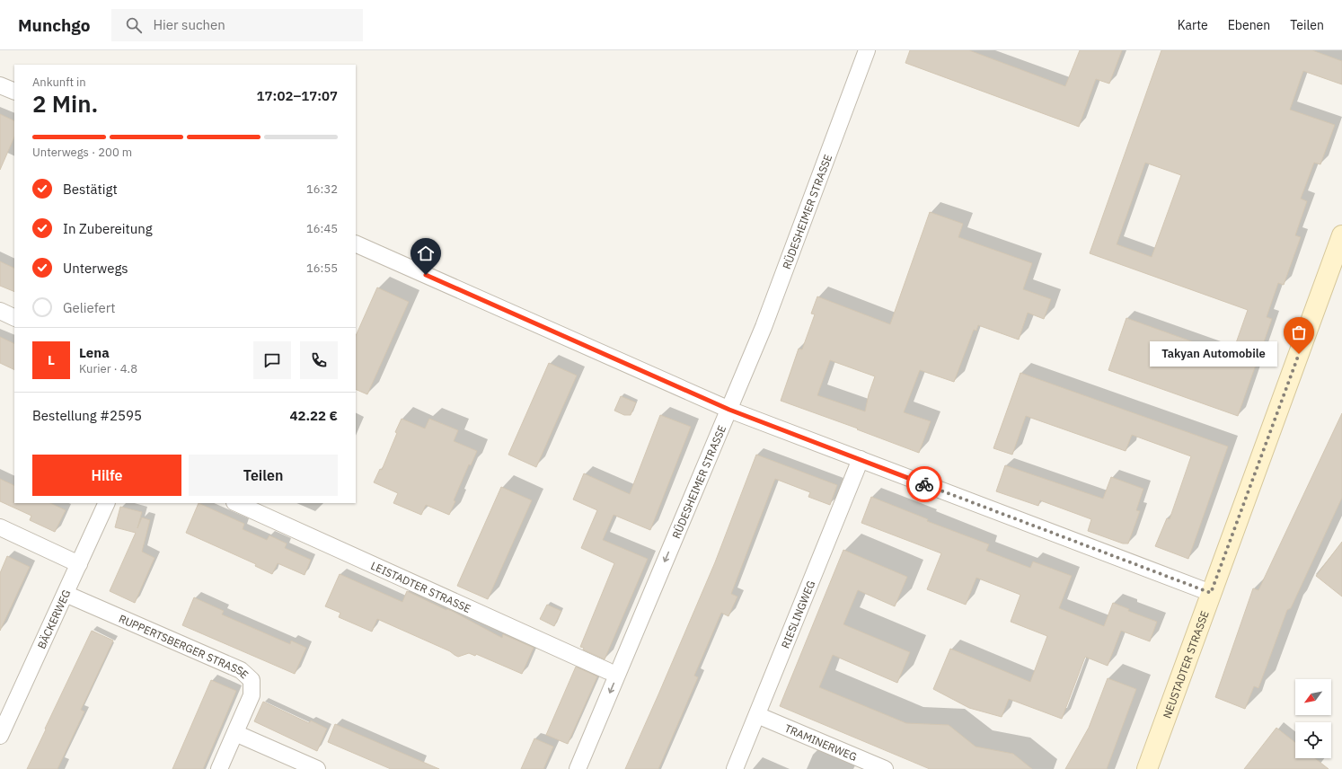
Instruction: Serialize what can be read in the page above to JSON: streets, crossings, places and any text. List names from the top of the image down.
{
  "streets": {
    "main road": ["NEUSTADTER STRASSE"],
    "street": [
      "RÜDESHEIMER STRASSE",
      "LEISTADTER STRASSE",
      "RIESLINGWEG",
      "BÄCKERWEG",
      "RUPPERTSBERGER STRASSE",
      "TRAMINERWEG"
    ]
  },
  "crossings": [
    ["RIESLINGWEG", "TRAMINERWEG"],
    ["BÄCKERWEG", "RUPPERTSBERGER STRASSE"]
  ],
  "one_way": ["RÜDESHEIMER STRASSE"],
  "places": ["Takyan Automobile"],
  "north": "bottom left",
  "page": {
    "header": "Munchgo",
    "search": "Hier suchen",
    "nav": ["Karte", "Ebenen", "Teilen"],
    "heading": ["2 Min.", "Ankunft in", "17:02–17:07"],
    "panel": [
      "Lena",
      "Kurier · 4.8",
      "Bestellung #2595",
      "42.22 €"
    ],
    "bar": "Unterwegs · 200 m",
    "list": [
      ["Bestätigt", "16:32"],
      ["In Zubereitung", "16:45"],
      ["Unterwegs", "16:55"],
      "Geliefert"
    ],
    "bubble": "Takyan Automobile",
    "round": "L",
    "buttons": ["Hilfe", "Teilen"]
  }
}
